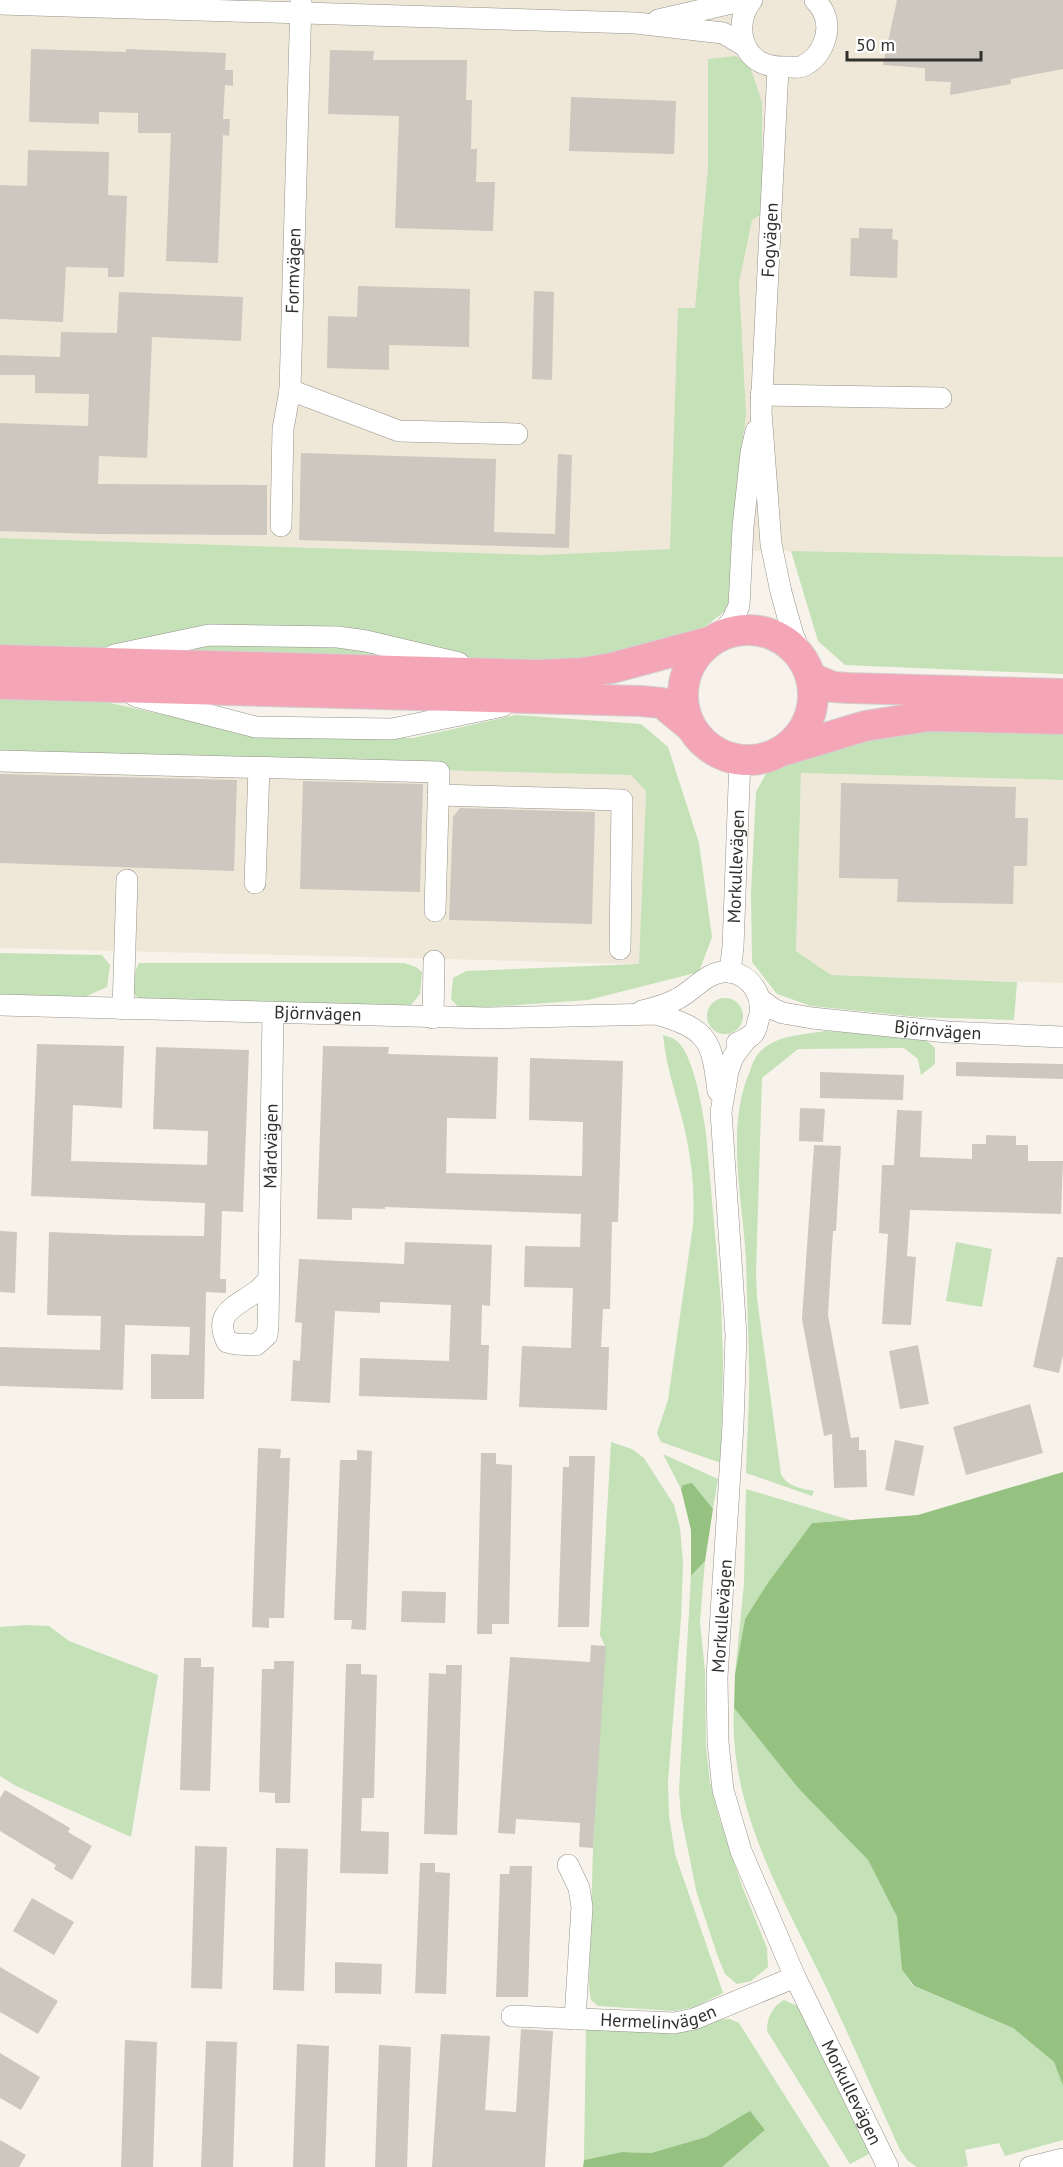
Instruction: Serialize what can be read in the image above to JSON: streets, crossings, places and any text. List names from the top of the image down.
{
  "streets": {
    "street": [
      "Fogvägen",
      "Formvägen",
      "Morkullevägen",
      "Björnvägen",
      "Mårdvägen",
      "Hermelinvägen"
    ]
  },
  "crossings": [
    ["Fogvägen", "Morkullevägen"],
    ["Morkullevägen", "Björnvägen"],
    ["Morkullevägen", "Hermelinvägen"],
    ["Björnvägen", "Mårdvägen"]
  ],
  "scale_bar": "50 m"
}
